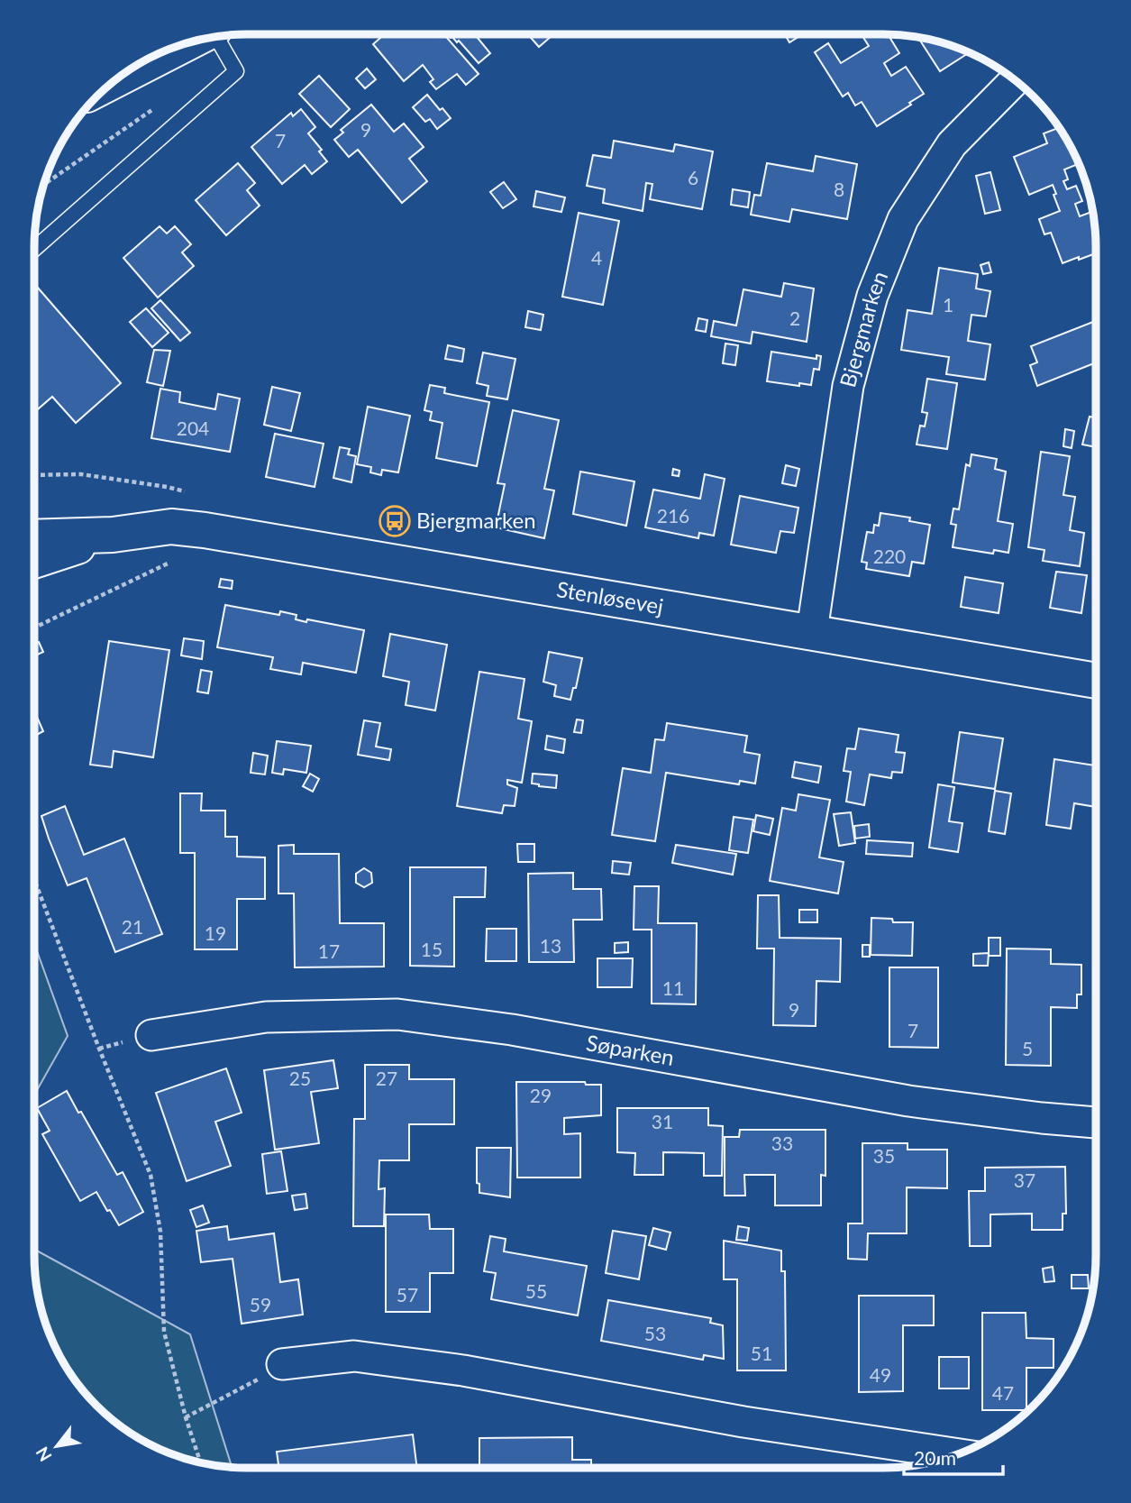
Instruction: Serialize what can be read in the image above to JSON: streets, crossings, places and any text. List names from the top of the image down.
{
  "streets": {
    "street": ["Bjergmarken", "Stenløsevej", "Søparken"]
  },
  "crossings": [
    ["Bjergmarken", "Stenløsevej"]
  ],
  "places": {
    "bus stop": ["Bjergmarken"]
  },
  "house_numbers": [
    "9",
    "7",
    "6",
    "8",
    "4",
    "1",
    "2",
    "204",
    "216",
    "220",
    "21",
    "19",
    "13",
    "15",
    "17",
    "11",
    "9",
    "7",
    "5",
    "25",
    "27",
    "29",
    "31",
    "33",
    "35",
    "37",
    "55",
    "57",
    "59",
    "53",
    "51",
    "49",
    "47"
  ],
  "scale_bar": "20 m",
  "north": "bottom left"
}
